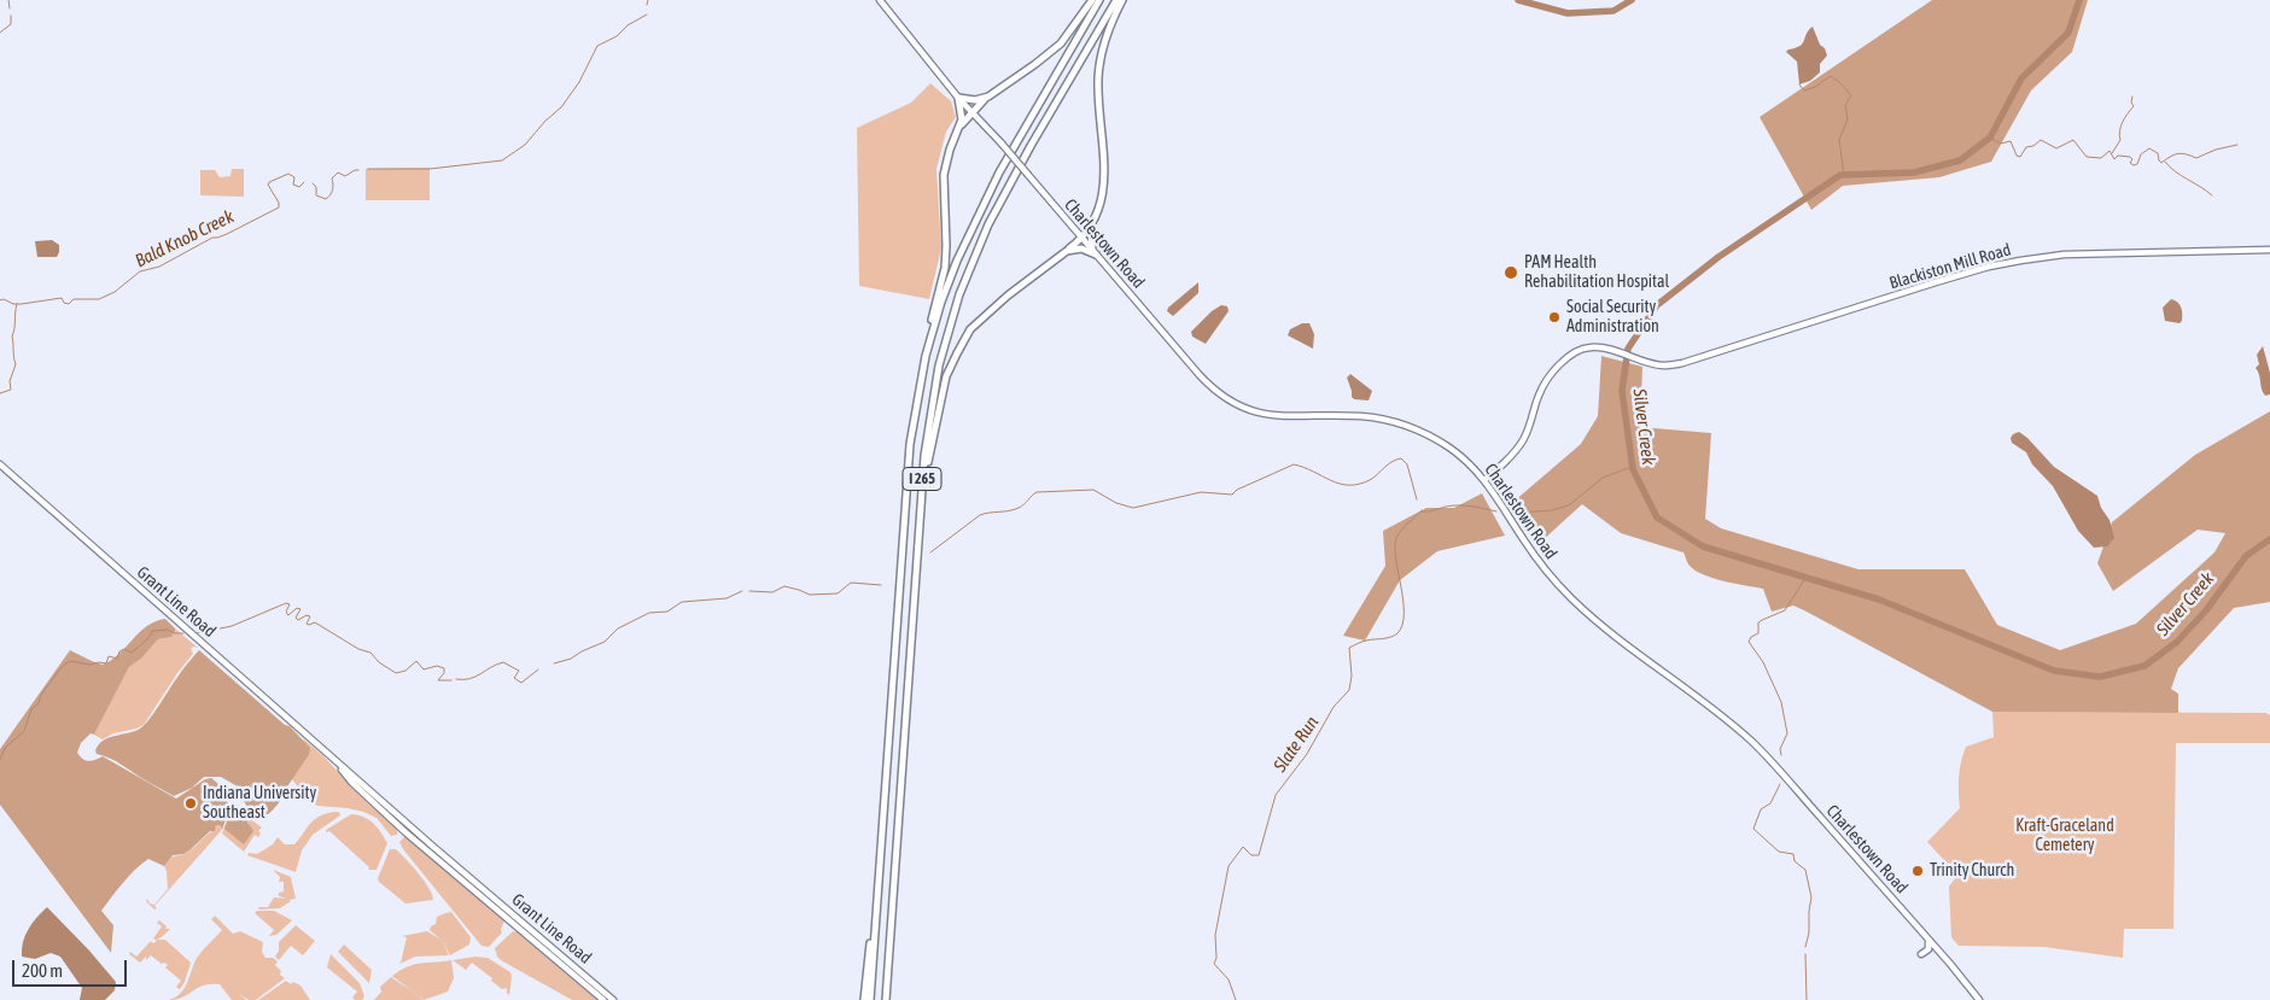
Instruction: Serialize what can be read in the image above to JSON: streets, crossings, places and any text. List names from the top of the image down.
{
  "streets": {
    "highway": ["I 265"],
    "main road": ["Charlestown Road", "Blackiston Mill Road", "Grant Line Road"]
  },
  "crossings": [
    ["Charlestown Road", "Blackiston Mill Road"]
  ],
  "water": ["Bald Knob Creek", "Silver Creek", "Slate Run"],
  "parks": ["Kraft-Graceland Cemetery"],
  "places": [
    "PAM Health Rehabilitation Hospital",
    "Social Security Administration",
    "Indiana University Southeast",
    "Trinity Church"
  ],
  "scale_bar": "200 m"
}
